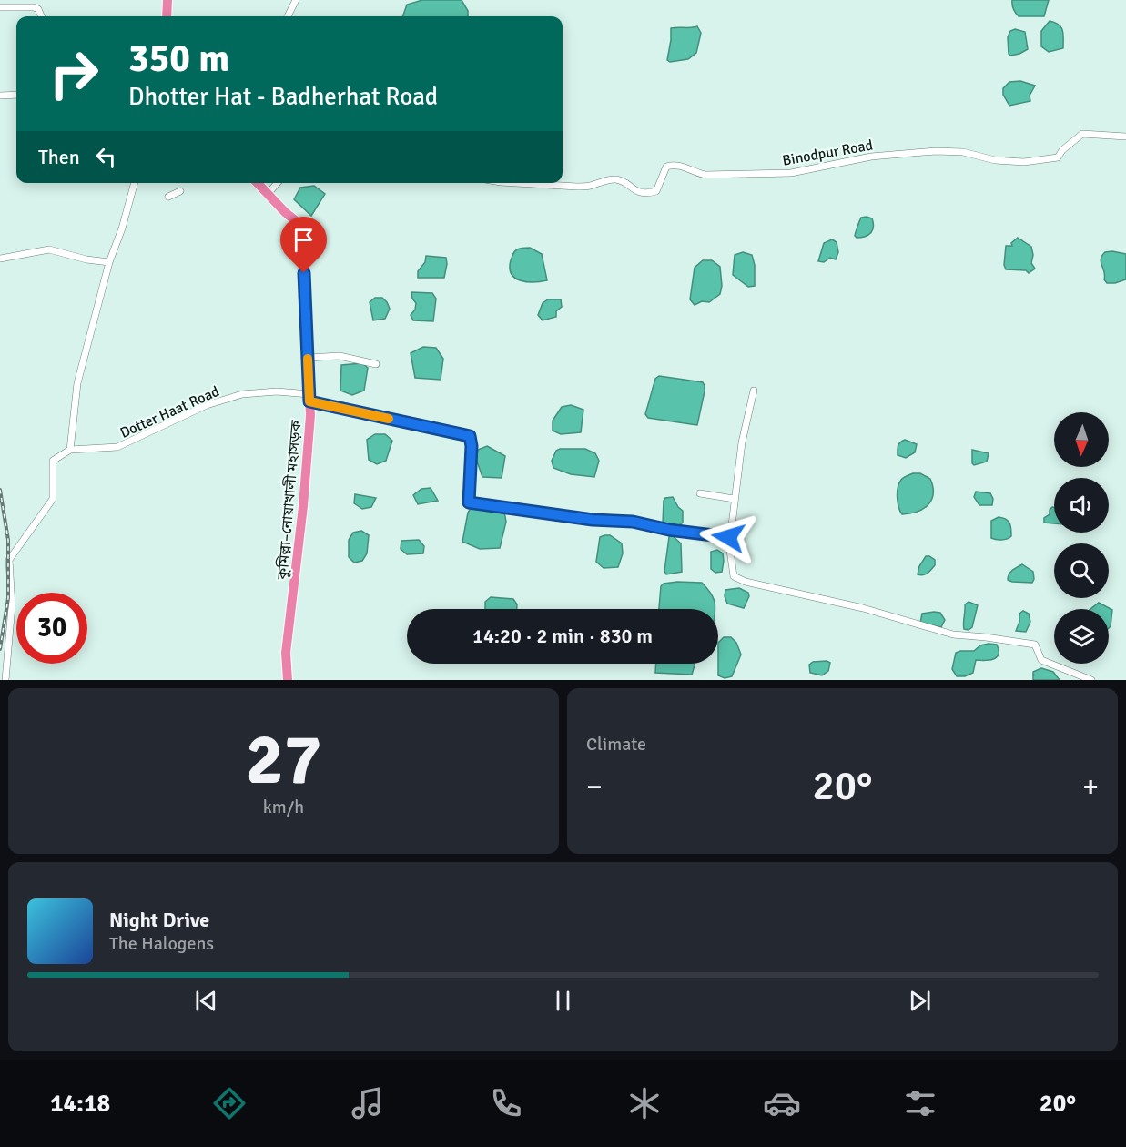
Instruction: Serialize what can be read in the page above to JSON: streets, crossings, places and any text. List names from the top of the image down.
{
  "streets": {
    "highway": ["কুমিল্লা–নোয়াখালী মহাসড়ক"],
    "street": ["Binodpur Road", "Dotter Haat Road"]
  },
  "crossings": [
    ["Dotter Haat Road", "কুমিল্লা–নোয়াখালী মহাসড়ক"]
  ],
  "north": "bottom",
  "page": {
    "turn": ["350 m", "Dhotter Hat - Badherhat Road"],
    "then": "Then",
    "limit": "30",
    "trip": "14:20 · 2 min · 830 m",
    "tile": [
      ["27", "km/h"],
      "Climate"
    ],
    "heat": ["−", "20°", "+"],
    "song": ["Night Drive", "The Halogens"],
    "tabs": ["14:18", "20°"]
  }
}
